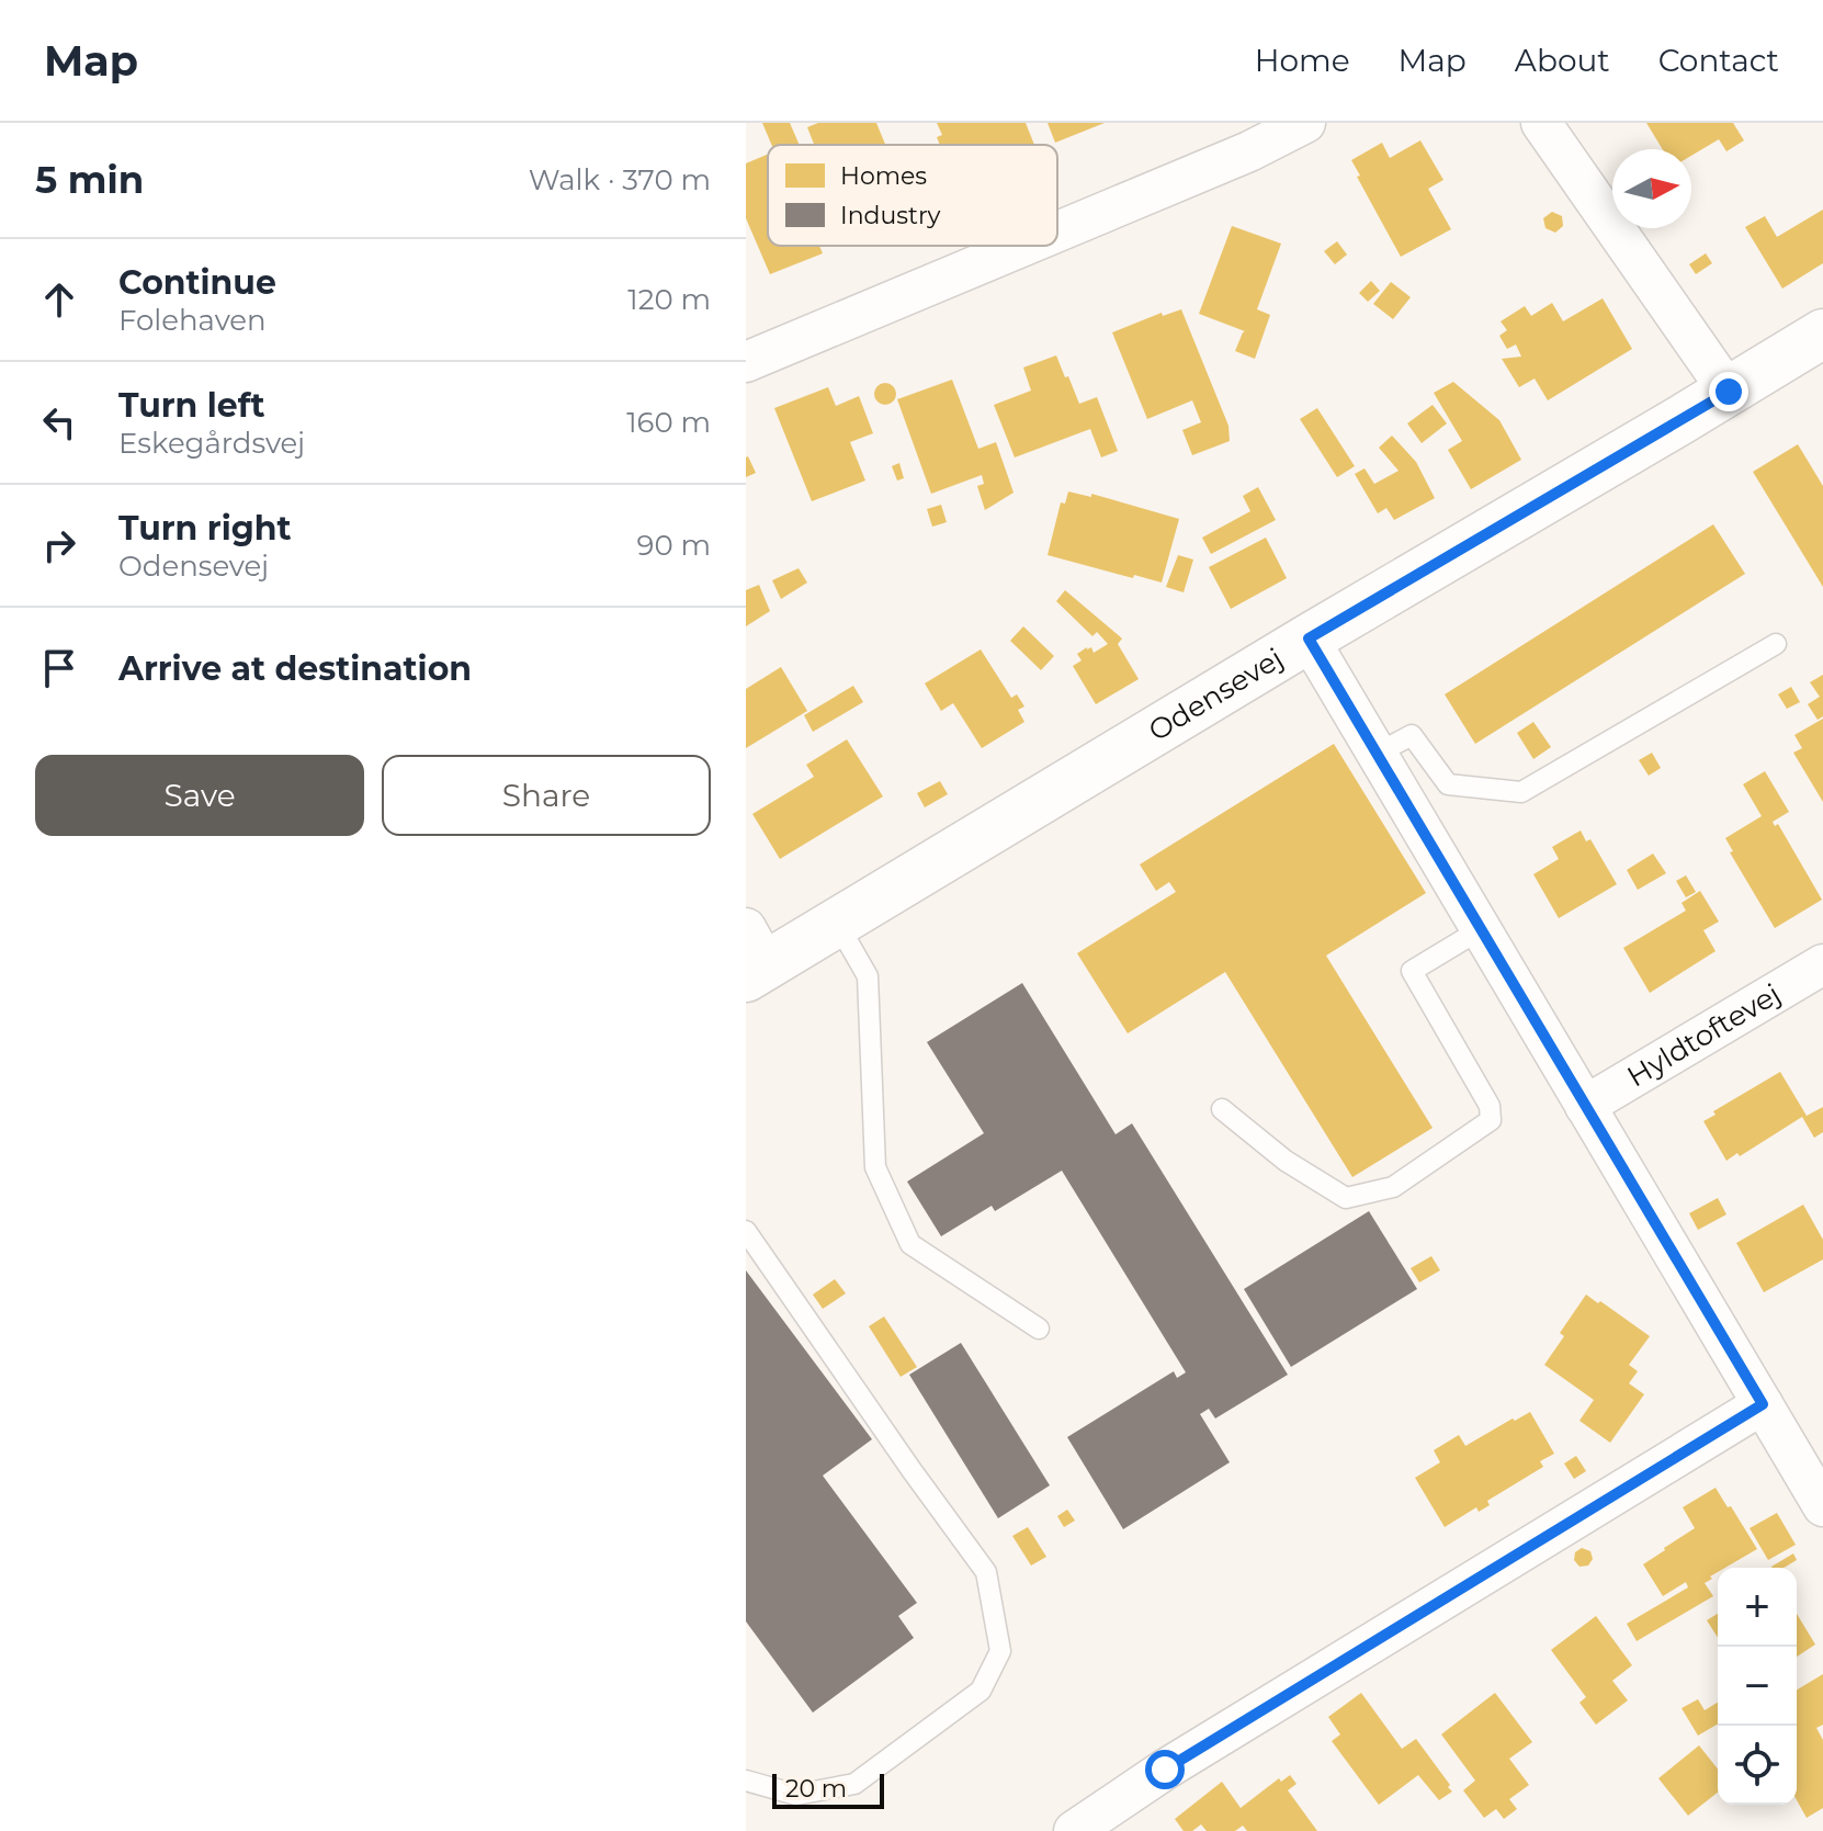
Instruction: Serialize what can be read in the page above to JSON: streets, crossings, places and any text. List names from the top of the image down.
{
  "streets": {
    "street": ["Odensevej", "Hyldtoftevej"]
  },
  "legend": ["Homes", "Industry"],
  "scale_bar": "20 m",
  "north": "right",
  "page": {
    "header": "Map",
    "nav": [
      "Home",
      "Map",
      "About",
      "Contact"
    ],
    "heading": ["5 min", "Walk · 370 m"],
    "list": [
      ["Continue", "Folehaven", "120 m"],
      ["Turn left", "Eskegårdsvej", "160 m"],
      ["Turn right", "Odensevej", "90 m"],
      "Arrive at destination"
    ],
    "buttons": ["Save", "Share"],
    "map_buttons": ["+", "−"],
    "scale": "20 m"
  }
}
